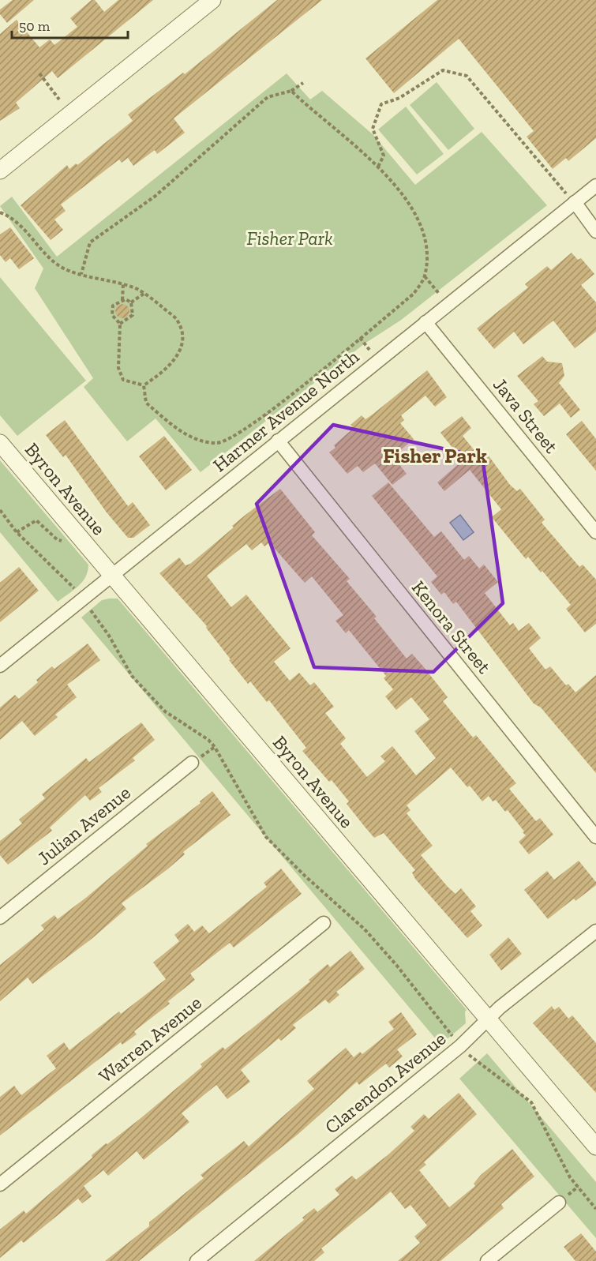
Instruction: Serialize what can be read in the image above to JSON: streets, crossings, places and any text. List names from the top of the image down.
{
  "streets": {
    "street": [
      "Harmer Avenue North",
      "Java Street",
      "Byron Avenue",
      "Kenora Street",
      "Julian Avenue",
      "Warren Avenue",
      "Clarendon Avenue"
    ]
  },
  "crossings": [
    ["Harmer Avenue North", "Java Street"],
    ["Harmer Avenue North", "Byron Avenue"],
    ["Harmer Avenue North", "Kenora Street"],
    ["Byron Avenue", "Clarendon Avenue"]
  ],
  "districts": ["Fisher Park"],
  "parks": ["Fisher Park"],
  "scale_bar": "50 m"
}
